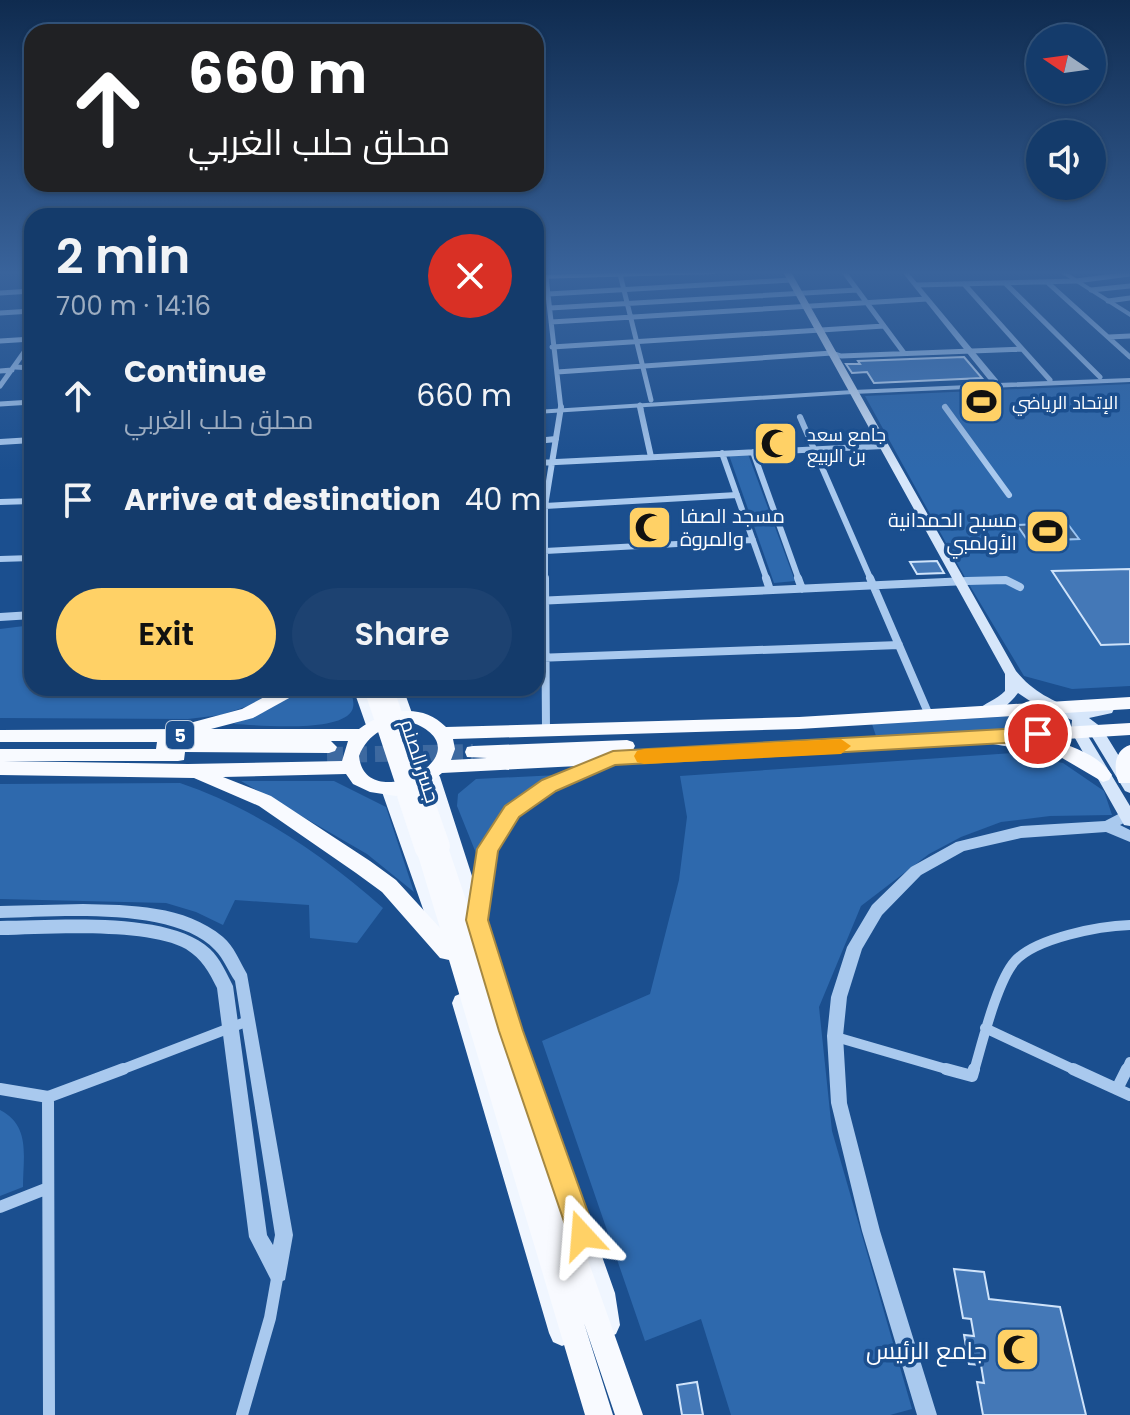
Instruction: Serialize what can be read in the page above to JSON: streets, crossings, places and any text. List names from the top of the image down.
{
  "streets": {
    "highway": ["5", "جسر الصنم"]
  },
  "places": {
    "sports": ["الإتحاد الرياضي", "مسبح الحمدانية الأولمبي"],
    "mosque": ["جامع سعد بن الربيع", "مسجد الصفا والمروة", "جامع الرئيس"]
  },
  "north": "left",
  "page": {
    "turn": ["660 m", "محلق حلب الغربي"],
    "heading": ["2 min", "700 m · 14:16"],
    "list": [
      {
        "name": "Continue",
        "note": "محلق حلب الغربي",
        "value": "660 m"
      },
      {
        "name": "Arrive at destination",
        "value": "40 m"
      }
    ],
    "buttons": ["Exit", "Share"]
  }
}
